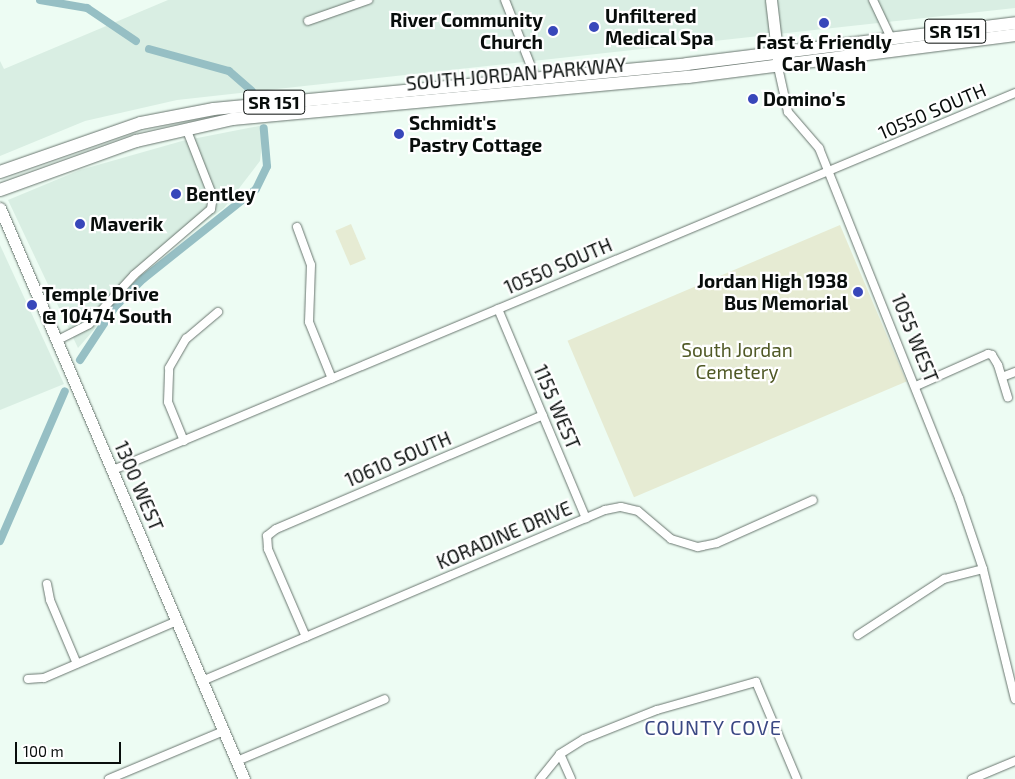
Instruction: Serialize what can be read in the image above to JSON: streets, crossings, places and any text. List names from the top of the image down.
{
  "streets": {
    "main road": ["SR 151", "SOUTH JORDAN PARKWAY"],
    "street": [
      "10550 SOUTH",
      "1055 WEST",
      "1155 WEST",
      "10610 SOUTH",
      "1300 WEST",
      "KORADINE DRIVE"
    ]
  },
  "crossings": [
    ["SR 151", "SOUTH JORDAN PARKWAY"],
    ["SOUTH JORDAN PARKWAY", "1055 WEST"],
    ["10550 SOUTH", "1055 WEST"],
    ["10550 SOUTH", "1155 WEST"],
    ["10550 SOUTH", "1300 WEST"],
    ["1155 WEST", "10610 SOUTH"],
    ["1155 WEST", "KORADINE DRIVE"],
    ["10610 SOUTH", "KORADINE DRIVE"],
    ["1300 WEST", "KORADINE DRIVE"]
  ],
  "districts": ["COUNTY COVE"],
  "parks": ["South Jordan Cemetery"],
  "places": [
    "Fast & Friendly Car Wash",
    "Unfiltered Medical Spa",
    "River Community Church",
    "Domino's",
    "Schmidt's Pastry Cottage",
    "Bentley",
    "Maverik",
    "Jordan High 1938 Bus Memorial",
    "Temple Drive @ 10474 South"
  ],
  "scale_bar": "100 m"
}
